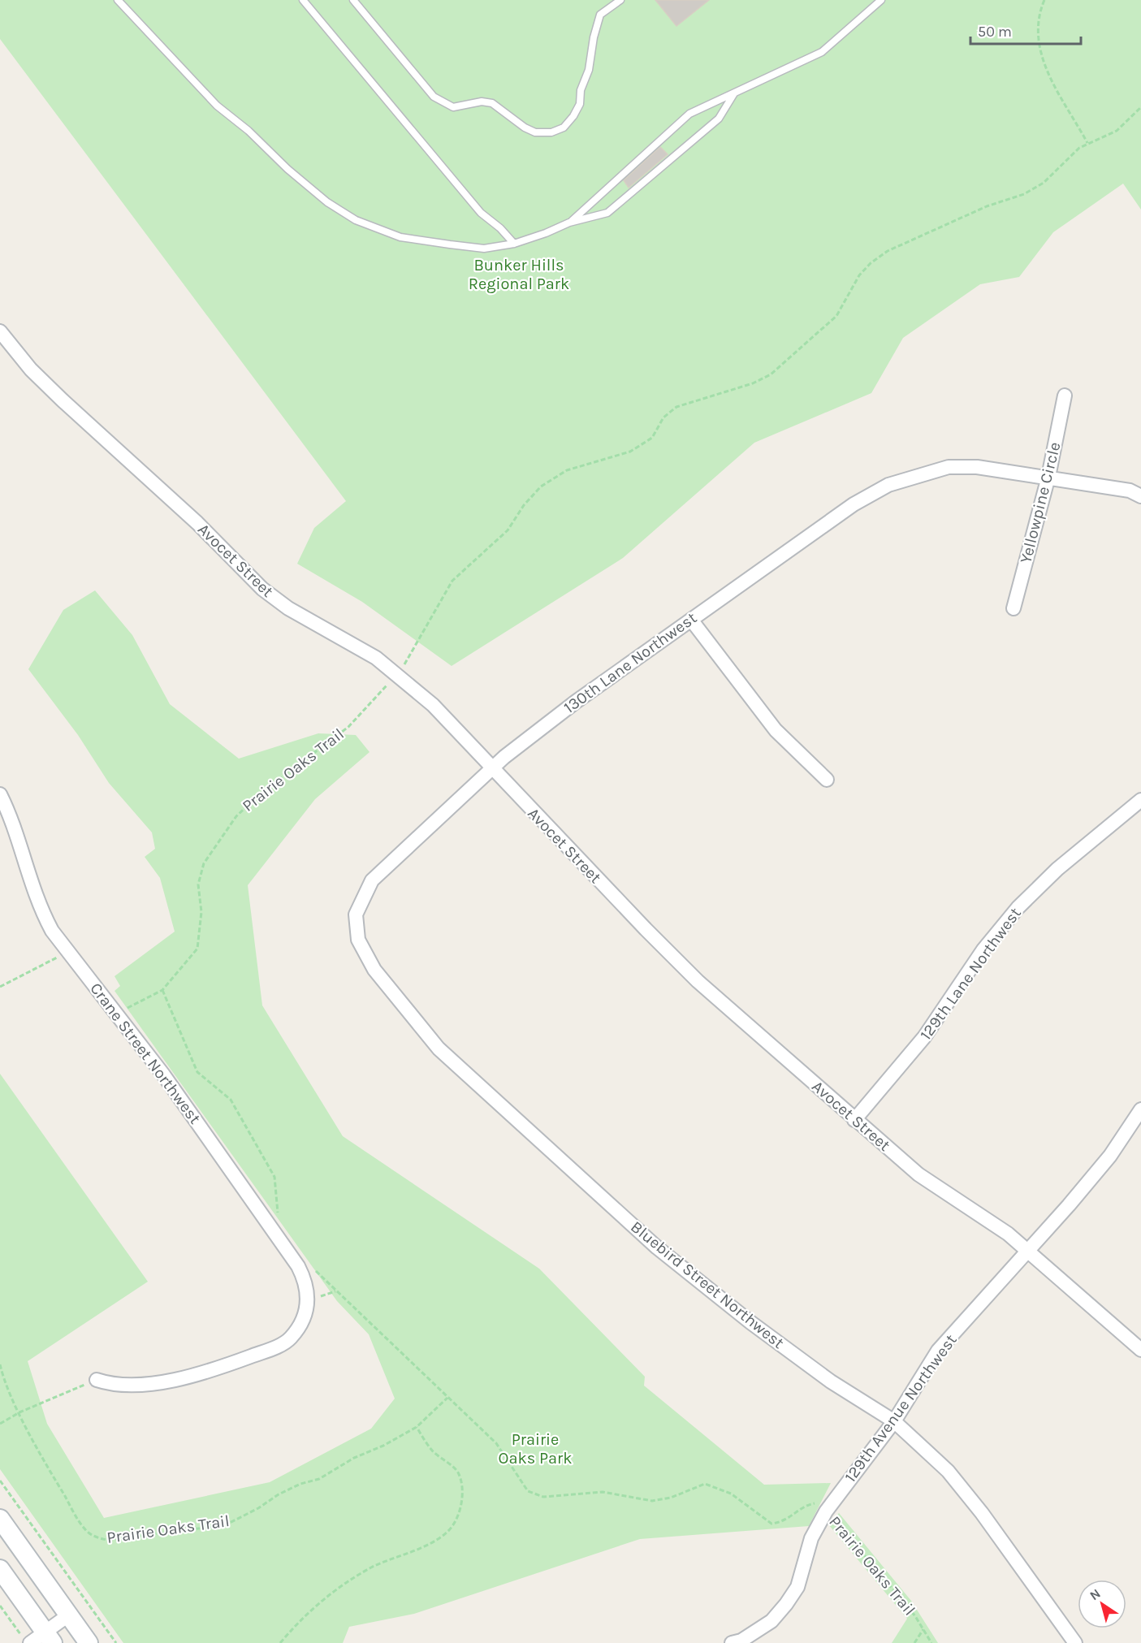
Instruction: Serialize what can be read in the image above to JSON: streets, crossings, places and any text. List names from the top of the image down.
{
  "streets": {
    "street": [
      "Yellowpine Circle",
      "Avocet Street",
      "130th Lane Northwest",
      "129th Lane Northwest",
      "Crane Street Northwest",
      "Bluebird Street Northwest",
      "129th Avenue Northwest"
    ],
    "path": ["Prairie Oaks Trail"]
  },
  "crossings": [
    ["Yellowpine Circle", "130th Lane Northwest"],
    ["Avocet Street", "130th Lane Northwest"],
    ["Avocet Street", "129th Lane Northwest"],
    ["Avocet Street", "129th Avenue Northwest"],
    ["130th Lane Northwest", "Bluebird Street Northwest"],
    ["Prairie Oaks Trail", "Crane Street Northwest"],
    ["Prairie Oaks Trail", "129th Avenue Northwest"],
    ["Bluebird Street Northwest", "129th Avenue Northwest"]
  ],
  "parks": ["Bunker Hills Regional Park", "Prairie Oaks Park"],
  "scale_bar": "50 m",
  "north": "top left"
}
